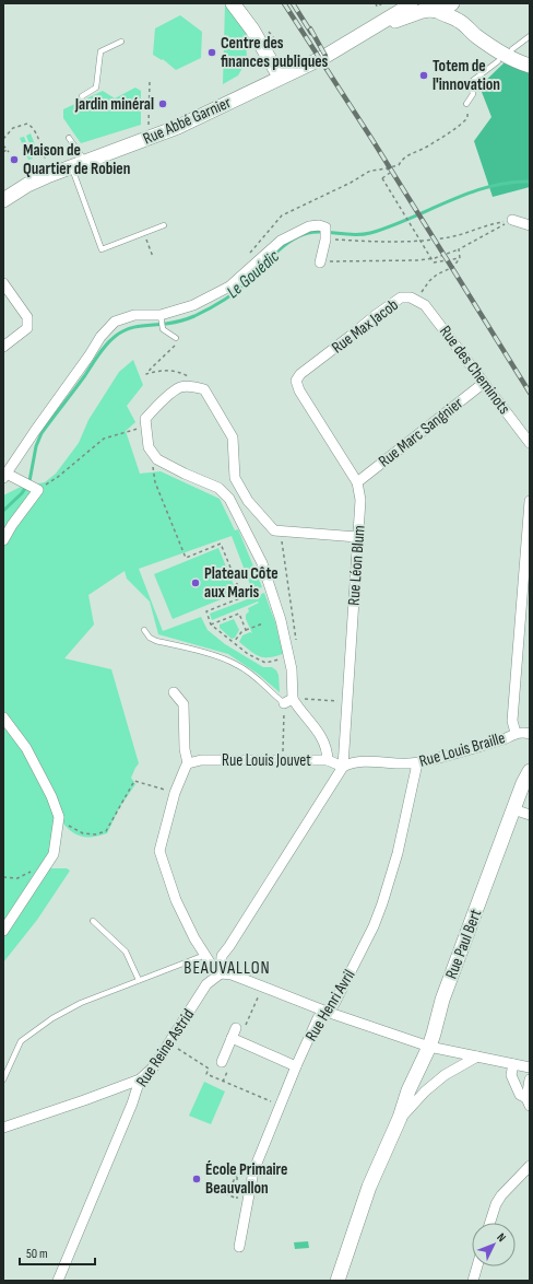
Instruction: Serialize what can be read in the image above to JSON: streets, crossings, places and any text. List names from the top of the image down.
{
  "streets": {
    "main road": ["Rue Abbé Garnier", "Rue Paul Bert"],
    "street": [
      "Rue Max Jacob",
      "Rue des Cheminots",
      "Rue Marc Sangnier",
      "Rue Léon Blum",
      "Rue Louis Braille",
      "Rue Louis Jouvet",
      "Rue Henri Avril",
      "Rue Reine Astrid"
    ]
  },
  "crossings": [
    ["Rue Max Jacob", "Rue des Cheminots"],
    ["Rue Max Jacob", "Rue Léon Blum"],
    ["Rue des Cheminots", "Rue Marc Sangnier"],
    ["Rue Marc Sangnier", "Rue Léon Blum"],
    ["Rue Léon Blum", "Rue Louis Braille"],
    ["Rue Léon Blum", "Rue Louis Jouvet"],
    ["Rue Louis Braille", "Rue Louis Jouvet"],
    ["Rue Louis Braille", "Rue Henri Avril"]
  ],
  "districts": ["BEAUVALLON"],
  "water": ["Le Gouédic"],
  "places": [
    "Centre des finances publiques",
    "Totem de l'innovation",
    "Jardin minéral",
    "Maison de Quartier de Robien",
    "Plateau Côte aux Maris",
    "École Primaire Beauvallon"
  ],
  "scale_bar": "50 m",
  "north": "top right"
}
